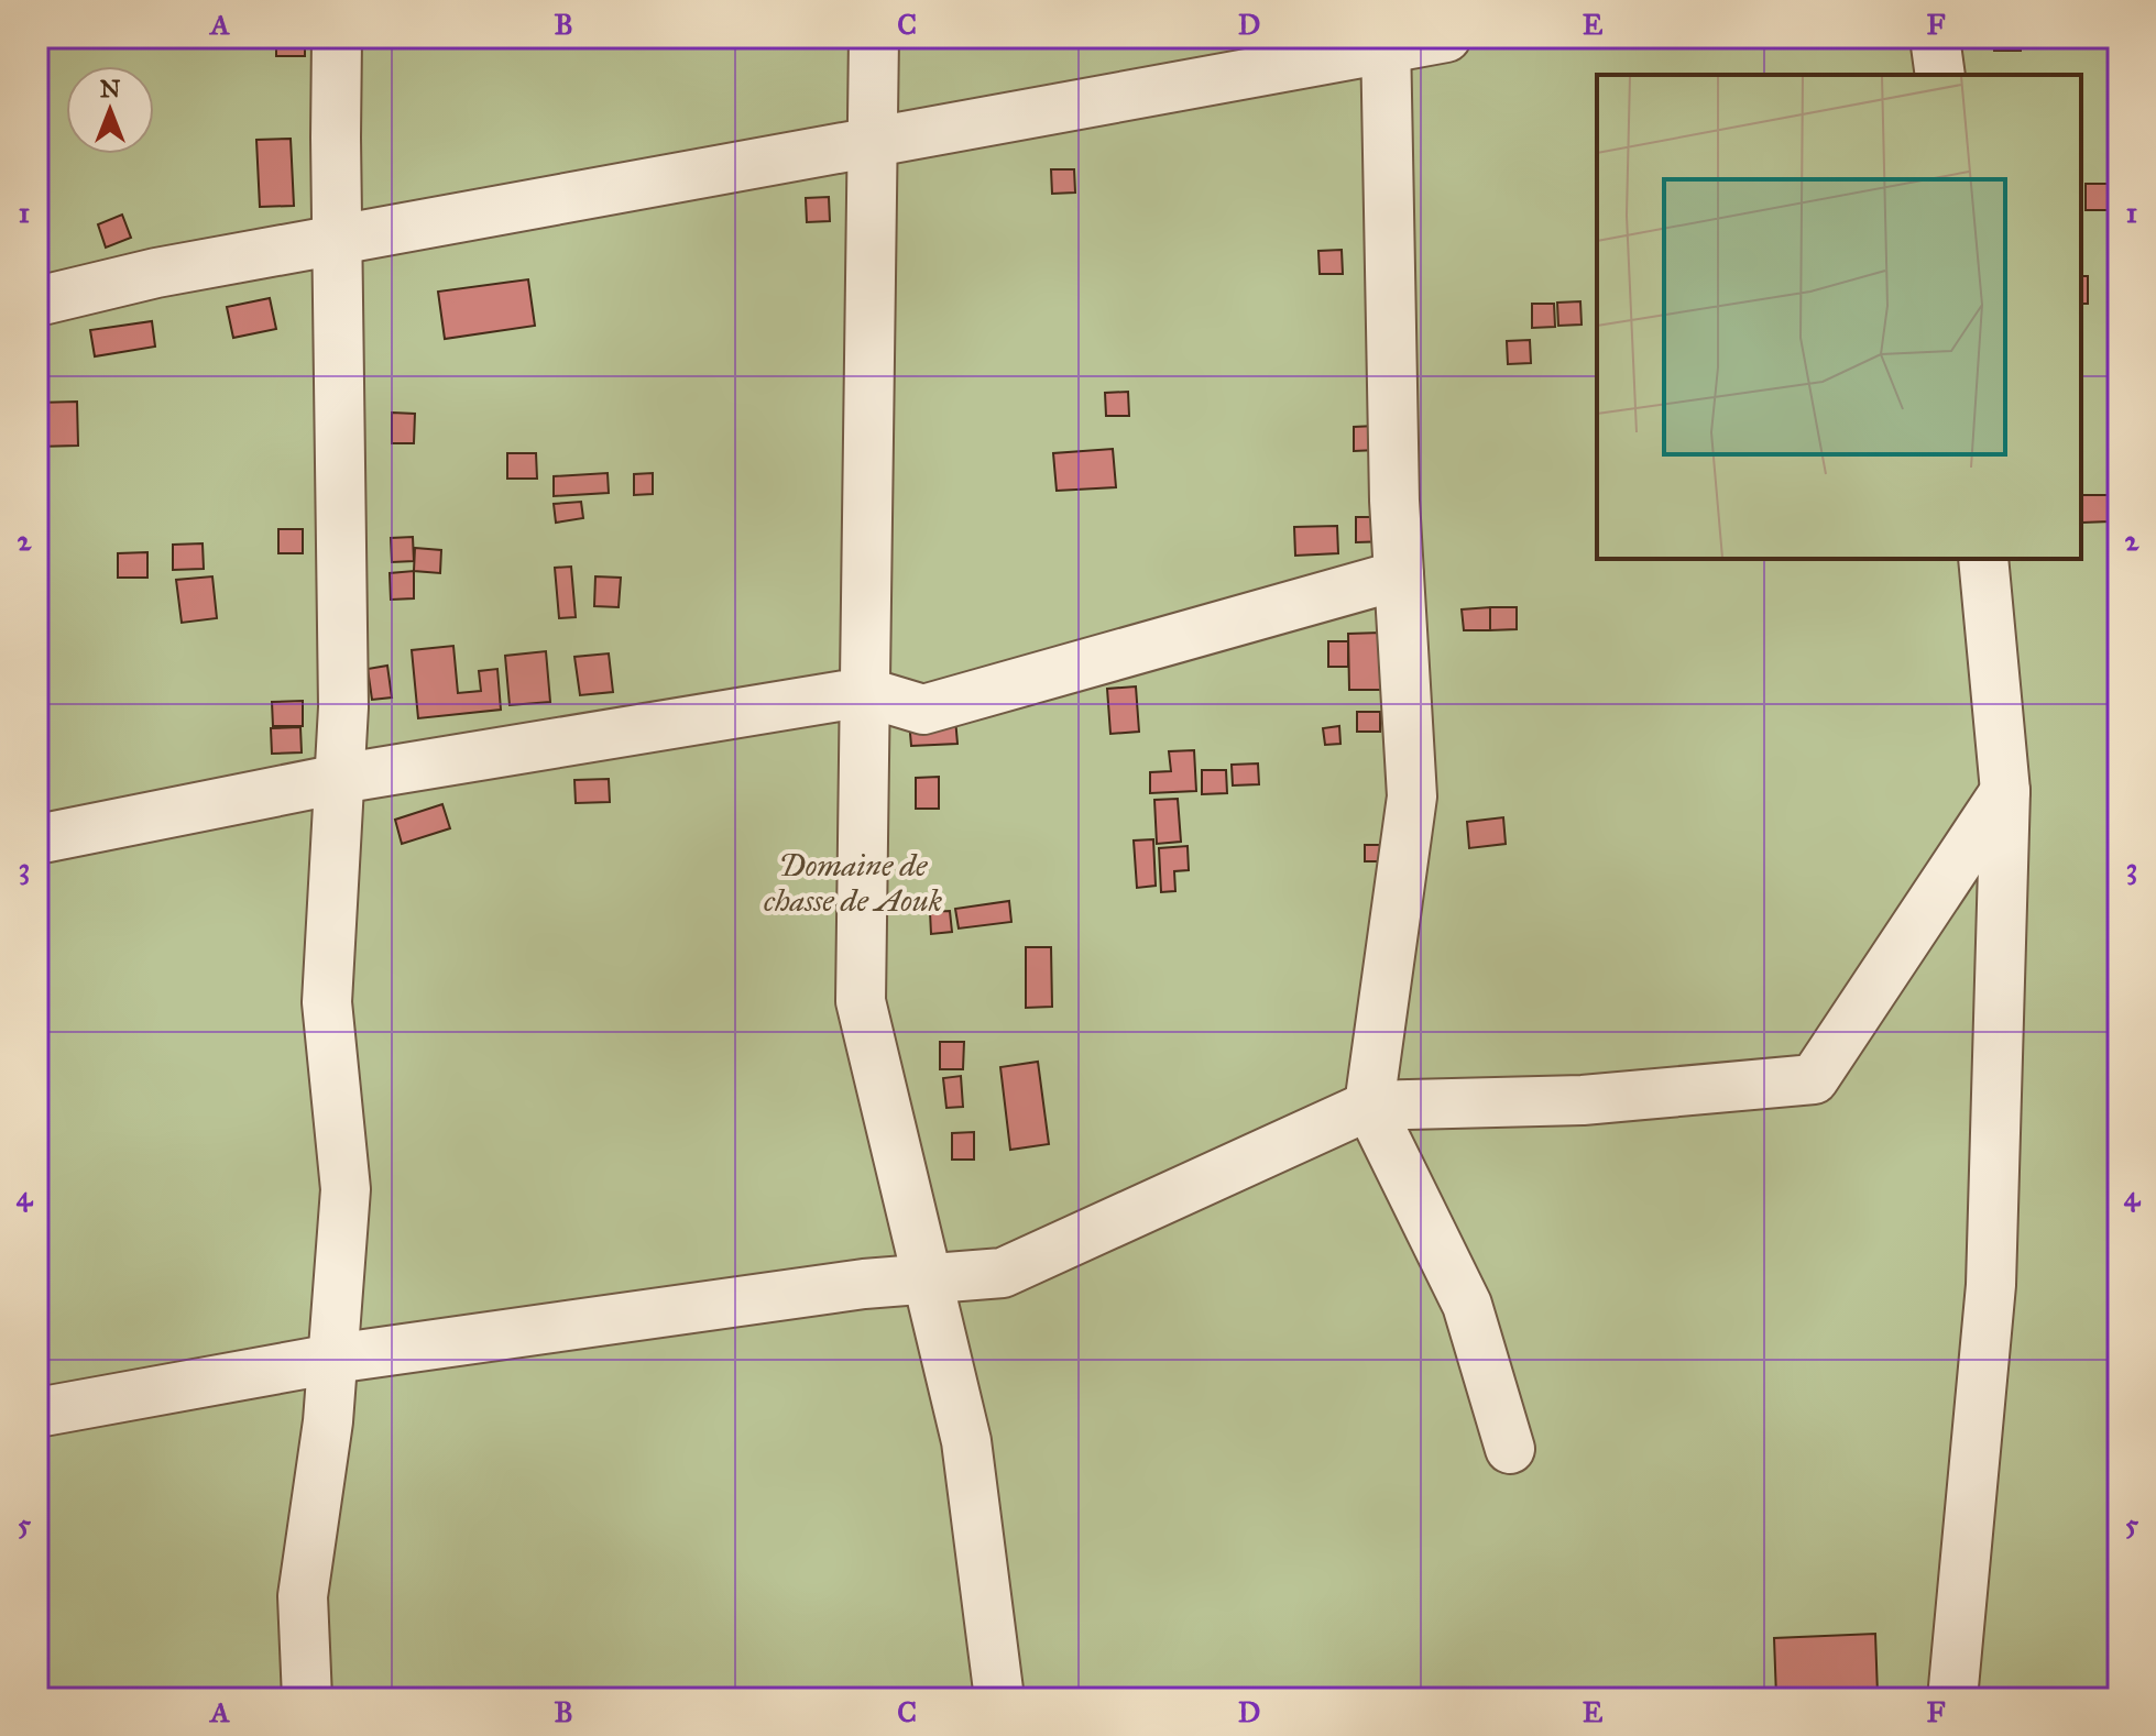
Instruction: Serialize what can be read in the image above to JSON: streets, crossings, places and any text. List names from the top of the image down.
{
  "parks": ["Domaine de chasse de Aouk"],
  "north": "top",
  "grid": {
    "columns": [
      "A",
      "B",
      "C",
      "D",
      "E",
      "F"
    ],
    "rows": [
      "1",
      "2",
      "3",
      "4",
      "5"
    ]
  }
}
